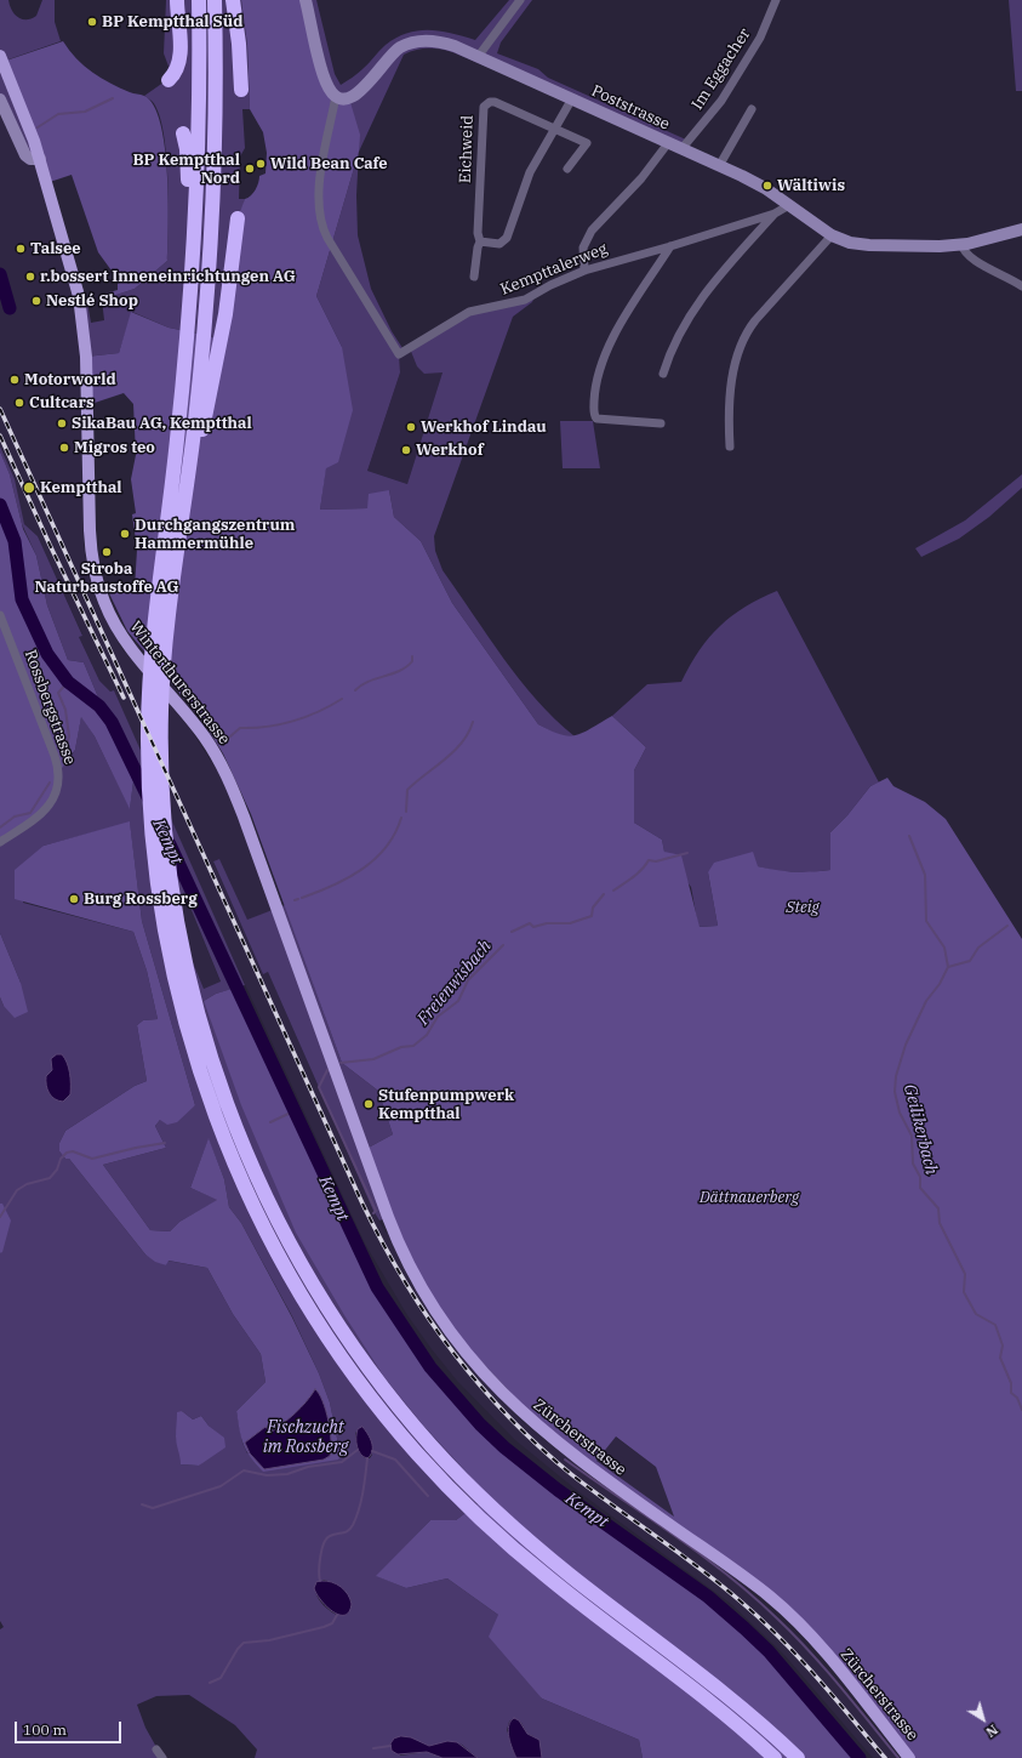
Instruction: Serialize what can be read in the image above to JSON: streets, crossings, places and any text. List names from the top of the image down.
{
  "streets": {
    "main road": ["Winterthurerstrasse", "Zürcherstrasse"],
    "street": [
      "Im Eggacher",
      "Poststrasse",
      "Eichweid",
      "Kempttalerweg",
      "Rossbergstrasse"
    ]
  },
  "crossings": [
    ["Im Eggacher", "Poststrasse"],
    ["Poststrasse", "Kempttalerweg"],
    ["Winterthurerstrasse", "Zürcherstrasse"]
  ],
  "water": [
    "Kempt",
    "Freienwisbach",
    "Geilikerbach",
    "Fischzucht im Rossberg"
  ],
  "parks": ["Steig", "Dättnauerberg"],
  "places": [
    "BP Kemptthal Süd",
    "Wild Bean Cafe",
    "BP Kemptthal Nord",
    "Wältiwis",
    "Talsee",
    "r.bossert Inneneinrichtungen AG",
    "Nestlé Shop",
    "Motorworld",
    "Cultcars",
    "SikaBau AG, Kemptthal",
    "Werkhof Lindau",
    "Migros teo",
    "Werkhof",
    "Kemptthal",
    "Durchgangszentrum Hammermühle",
    "Stroba Naturbaustoffe AG",
    "Burg Rossberg",
    "Stufenpumpwerk Kemptthal"
  ],
  "scale_bar": "100 m",
  "north": "bottom right"
}
